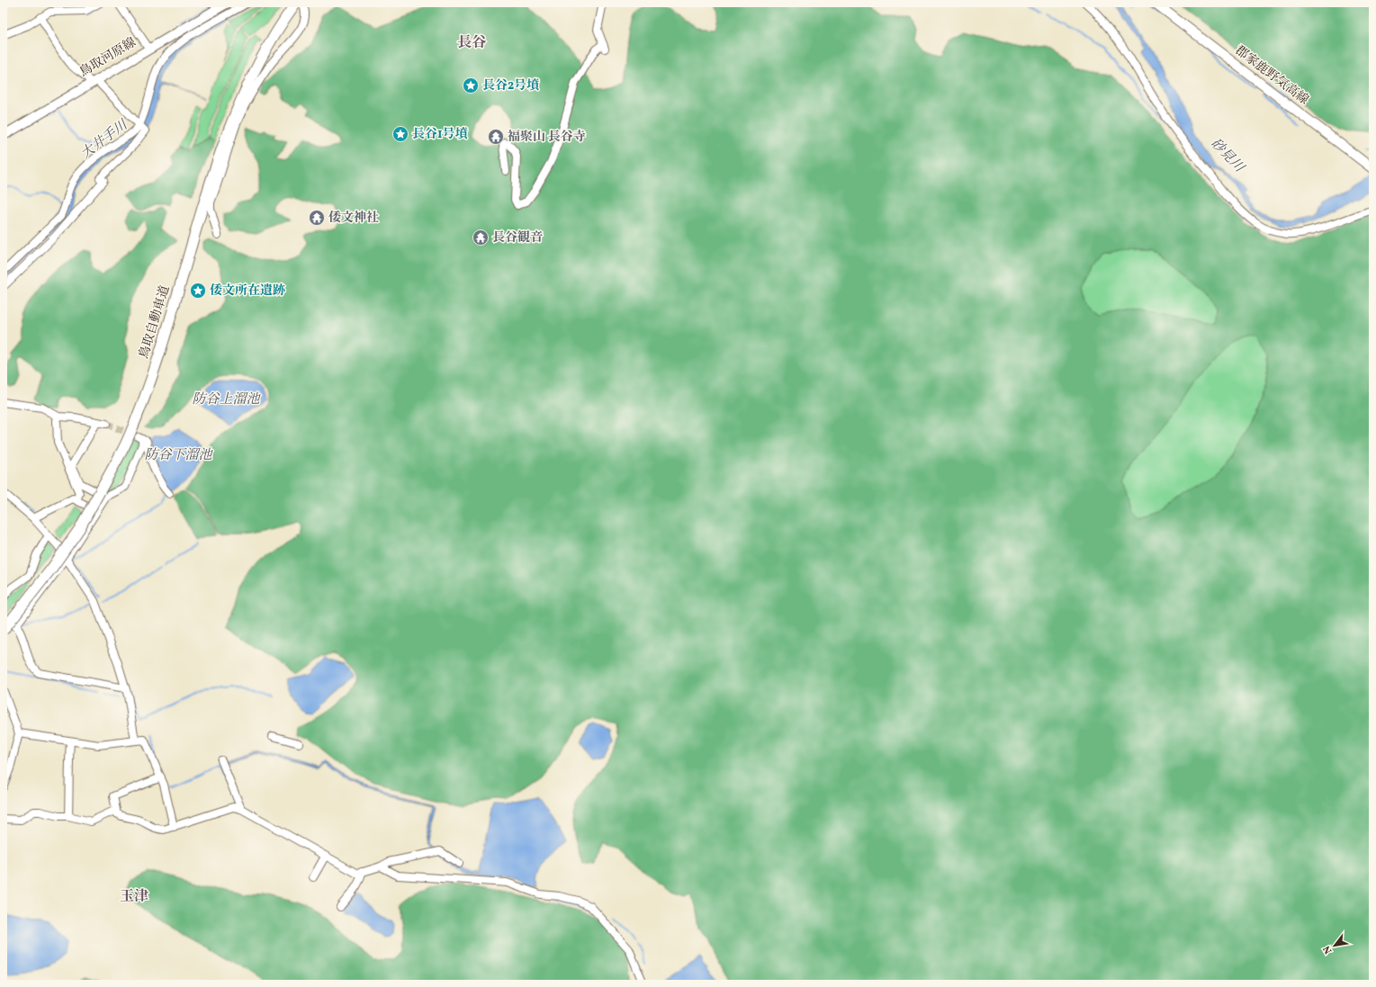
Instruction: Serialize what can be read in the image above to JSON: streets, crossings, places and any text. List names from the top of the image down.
{
  "streets": {
    "highway": ["鳥取自動車道"],
    "main road": ["鳥取河原線", "郡家鹿野気高線"]
  },
  "districts": ["長谷", "玉津"],
  "water": [
    "大井手川",
    "砂見川",
    "防谷上溜池",
    "防谷下溜池"
  ],
  "places": {
    "place": ["長谷2号墳", "長谷1号墳", "倭文所在遺跡"],
    "temple": ["福聚山 長谷寺", "倭文神社", "長谷観音"]
  },
  "north": "bottom left"
}
